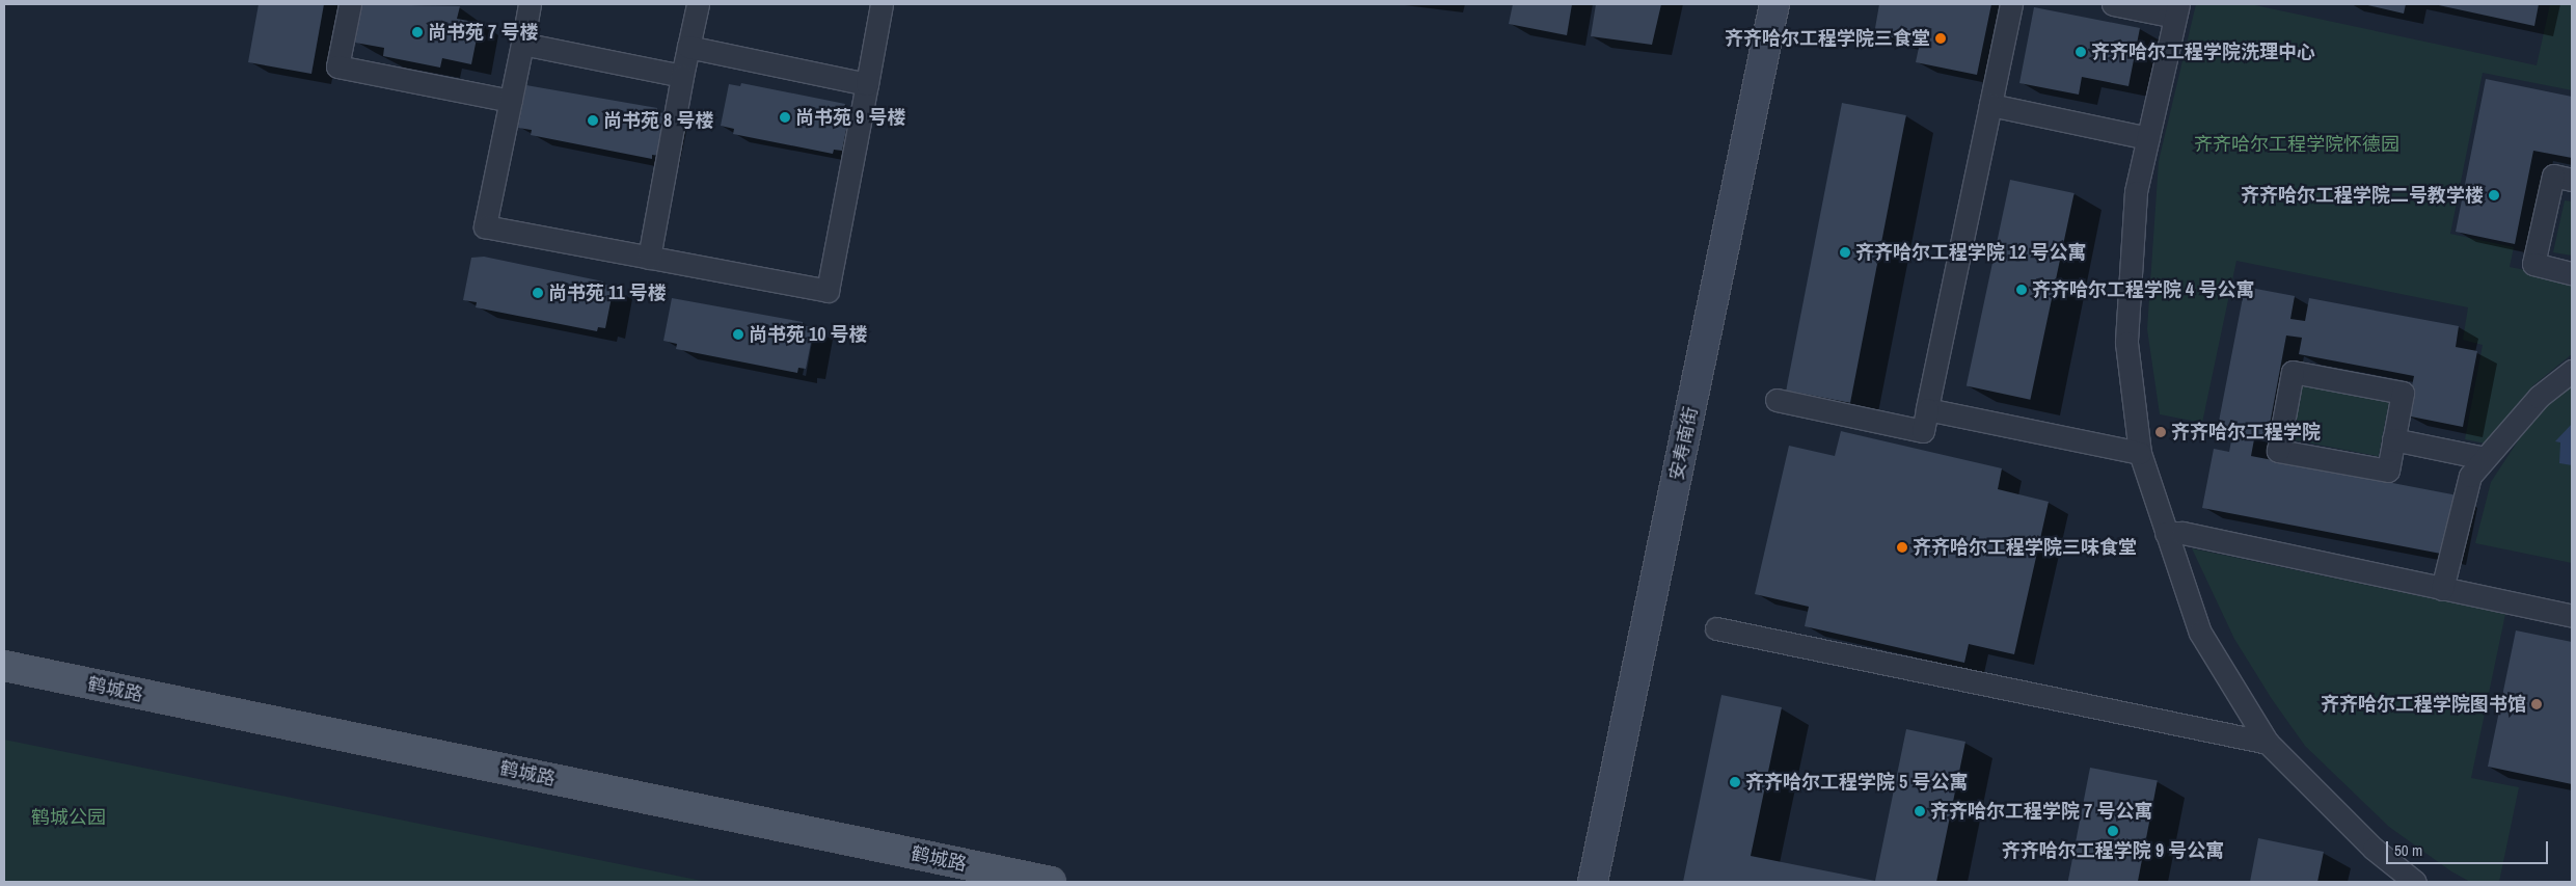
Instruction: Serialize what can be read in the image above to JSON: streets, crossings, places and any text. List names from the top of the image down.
{
  "streets": {
    "main road": ["鹤城路"],
    "street": ["安寿南街"]
  },
  "parks": ["齐齐哈尔工程学院怀德园", "鹤城公园"],
  "places": [
    "尚书苑 7 号楼",
    "齐齐哈尔工程学院三食堂",
    "齐齐哈尔工程学院洗理中心",
    "尚书苑 9 号楼",
    "尚书苑 8 号楼",
    "齐齐哈尔工程学院二号教学楼",
    "齐齐哈尔工程学院 12 号公寓",
    "齐齐哈尔工程学院 4 号公寓",
    "尚书苑 11 号楼",
    "尚书苑 10 号楼",
    "齐齐哈尔工程学院",
    "齐齐哈尔工程学院三味食堂",
    "齐齐哈尔工程学院图书馆",
    "齐齐哈尔工程学院 5 号公寓",
    "齐齐哈尔工程学院 7 号公寓",
    "齐齐哈尔工程学院 9 号公寓"
  ],
  "scale_bar": "50 m"
}
